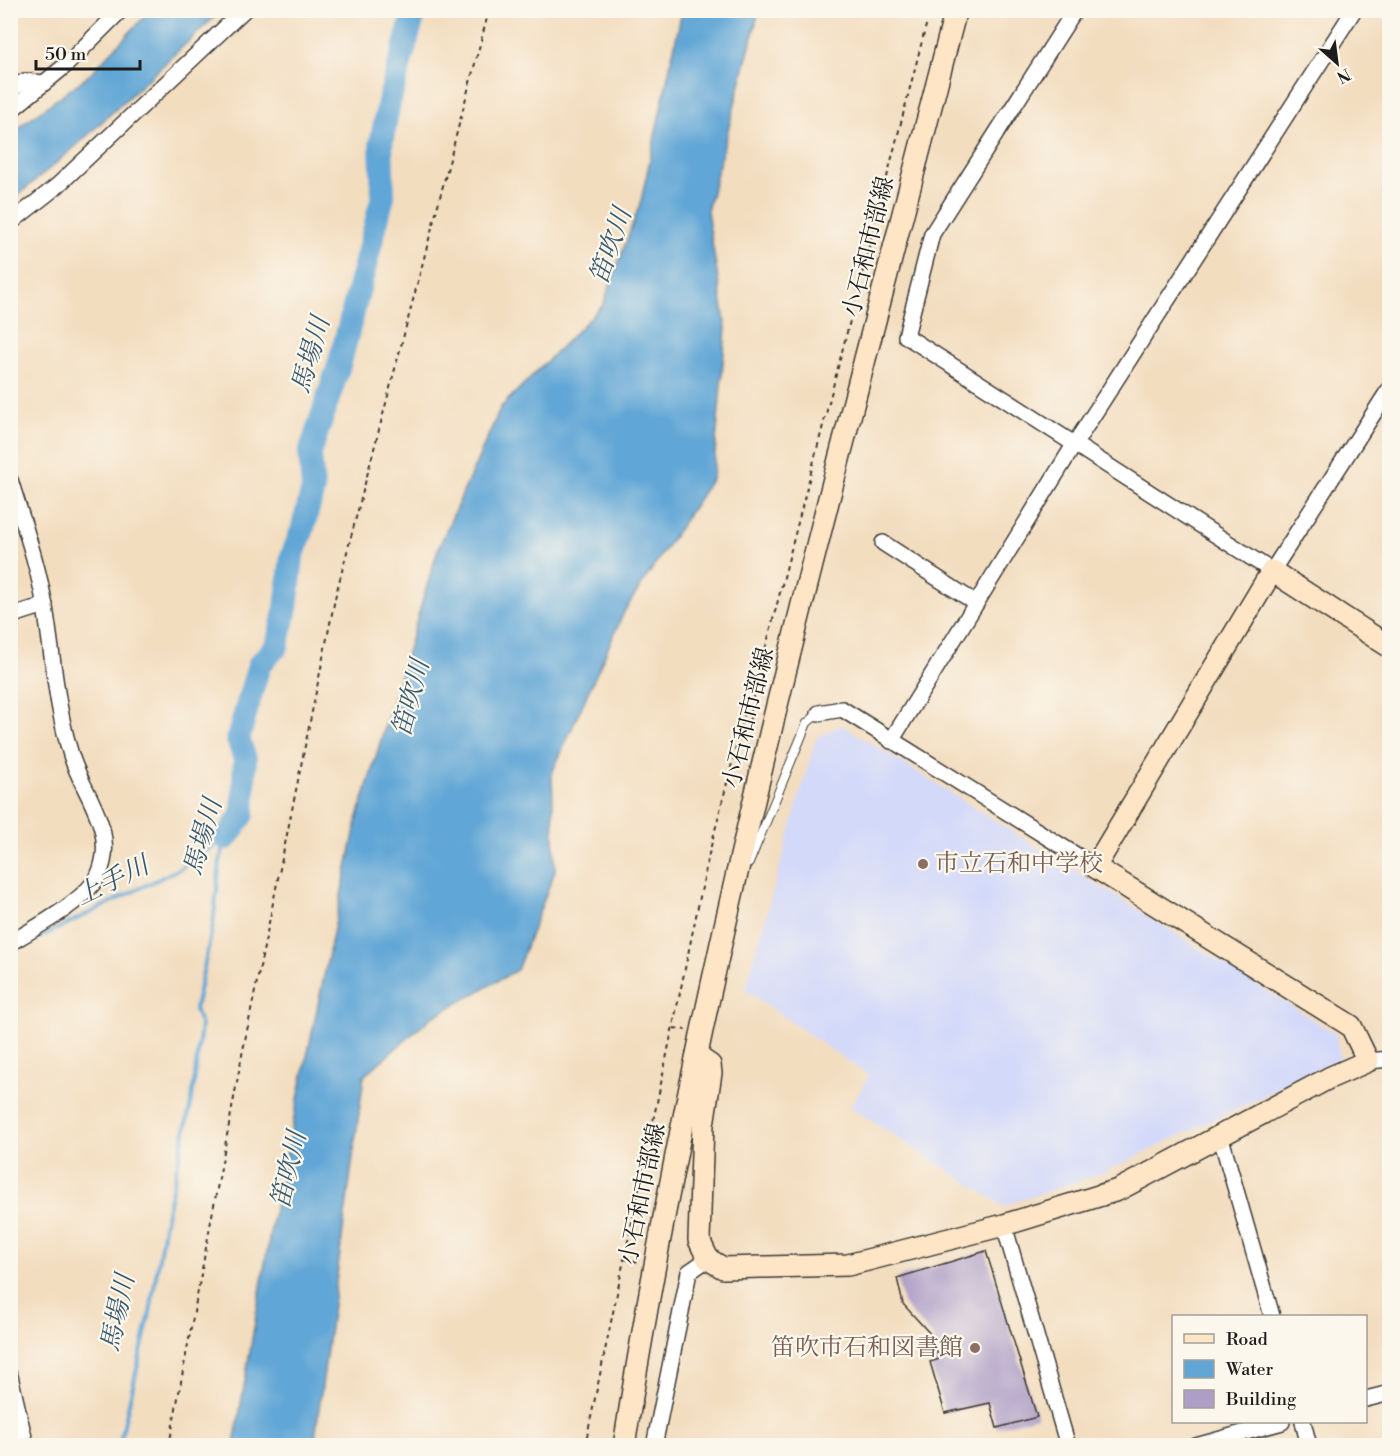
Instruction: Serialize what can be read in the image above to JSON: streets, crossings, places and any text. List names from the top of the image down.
{
  "streets": {
    "street": ["小石和市部線"]
  },
  "water": ["笛吹川", "馬場川", "上手川"],
  "places": ["市立石和中学校", "笛吹市石和図書館"],
  "legend": ["Road", "Water", "Building"],
  "scale_bar": "50 m",
  "north": "bottom right"
}
